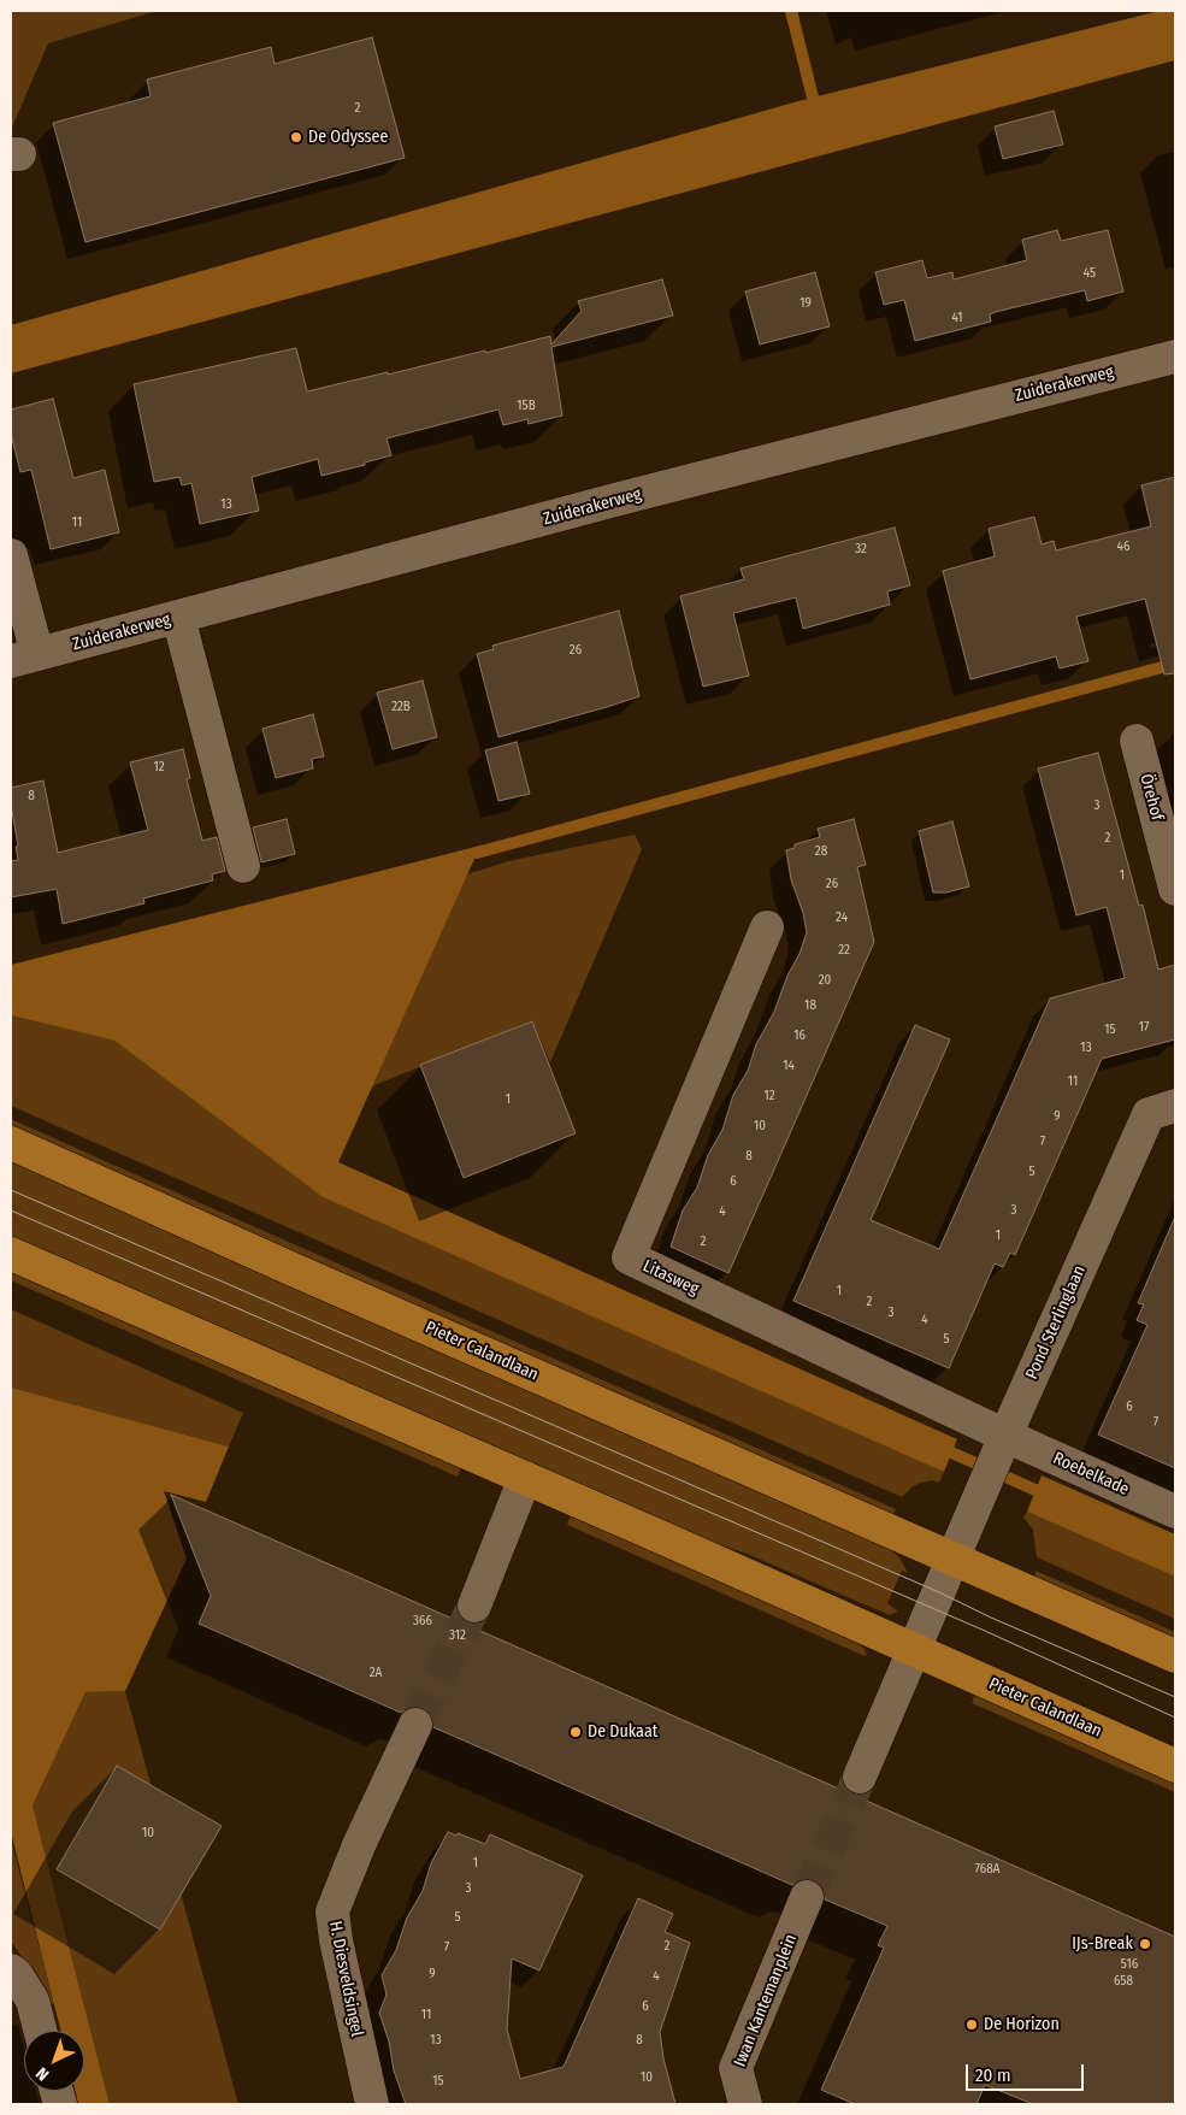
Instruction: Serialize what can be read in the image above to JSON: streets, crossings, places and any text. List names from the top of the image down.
{
  "streets": {
    "main road": ["Pieter Calandlaan"],
    "street": [
      "Zuiderakerweg",
      "Örehof",
      "Litasweg",
      "Pond Sterlinglaan",
      "Roebelkade",
      "H. Diesveldsingel",
      "Iwan Kantemanplein"
    ]
  },
  "crossings": [
    ["Litasweg", "Pond Sterlinglaan"],
    ["Litasweg", "Roebelkade"],
    ["Pond Sterlinglaan", "Pieter Calandlaan"],
    ["Pond Sterlinglaan", "Roebelkade"]
  ],
  "places": [
    "De Odyssee",
    "De Dukaat",
    "IJs-Break",
    "De Horizon"
  ],
  "house_numbers": [
    "2",
    "45",
    "19",
    "41",
    "15B",
    "13",
    "11",
    "46",
    "32",
    "26",
    "22B",
    "12",
    "8",
    "3",
    "2",
    "28",
    "1",
    "26",
    "24",
    "22",
    "20",
    "18",
    "17",
    "15",
    "16",
    "13",
    "14",
    "11",
    "12",
    "1",
    "9",
    "10",
    "7",
    "8",
    "5",
    "6",
    "3",
    "4",
    "1",
    "2",
    "1",
    "2",
    "3",
    "4",
    "5",
    "6",
    "7",
    "366",
    "312",
    "2A",
    "10",
    "1",
    "768A",
    "3",
    "5",
    "2",
    "7",
    "516",
    "9",
    "4",
    "658",
    "6",
    "11",
    "13",
    "8",
    "10",
    "15"
  ],
  "scale_bar": "20 m",
  "north": "bottom left"
}
